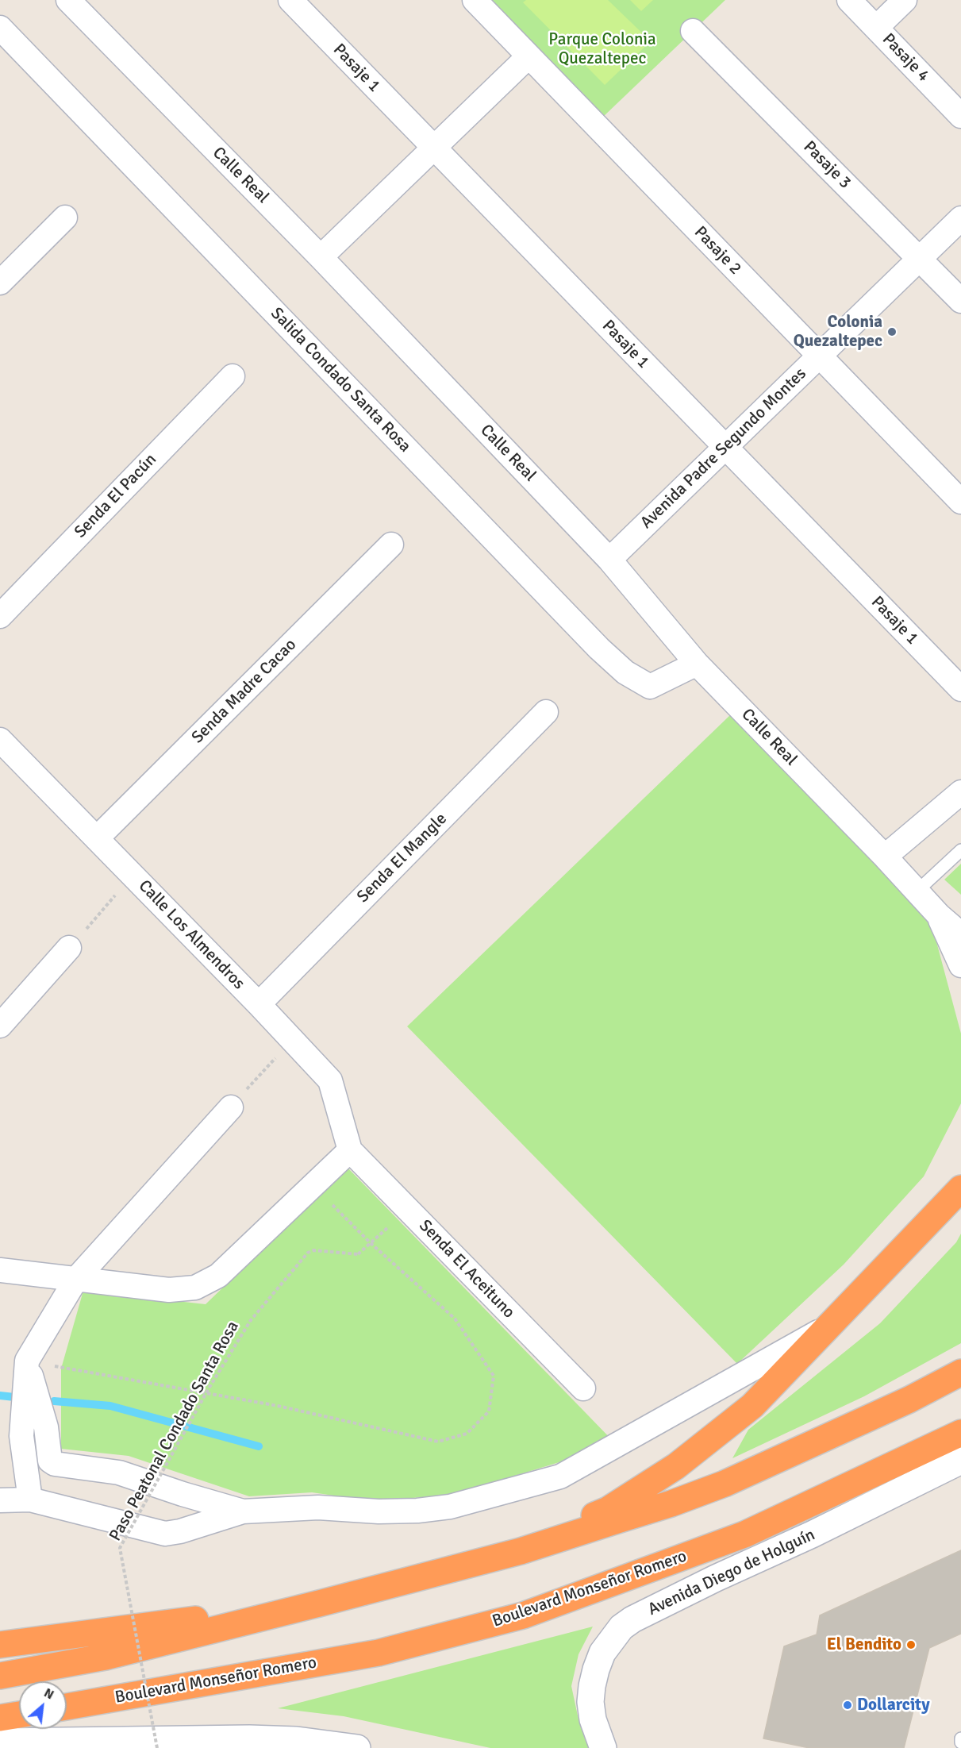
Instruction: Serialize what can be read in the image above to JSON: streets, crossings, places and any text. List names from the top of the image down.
{
  "streets": {
    "highway": ["Boulevard Monseñor Romero"],
    "street": [
      "Pasaje 4",
      "Pasaje 1",
      "Pasaje 3",
      "Calle Real",
      "Pasaje 2",
      "Salida Condado Santa Rosa",
      "Avenida Padre Segundo Montes",
      "Senda El Pacún",
      "Senda Madre Cacao",
      "Senda El Mangle",
      "Calle Los Almendros",
      "Senda El Aceituno",
      "Avenida Diego de Holguín"
    ],
    "path": ["Paso Peatonal Condado Santa Rosa"]
  },
  "crossings": [
    ["Pasaje 1", "Avenida Padre Segundo Montes"],
    ["Pasaje 3", "Avenida Padre Segundo Montes"],
    ["Calle Real", "Salida Condado Santa Rosa"],
    ["Calle Real", "Avenida Padre Segundo Montes"],
    ["Pasaje 2", "Avenida Padre Segundo Montes"],
    ["Senda Madre Cacao", "Calle Los Almendros"],
    ["Senda El Mangle", "Calle Los Almendros"],
    ["Calle Los Almendros", "Senda El Aceituno"]
  ],
  "parks": ["Parque Colonia Quezaltepec"],
  "places": ["Colonia Quezaltepec", "El Bendito", "Dollarcity"],
  "north": "top right"
}
